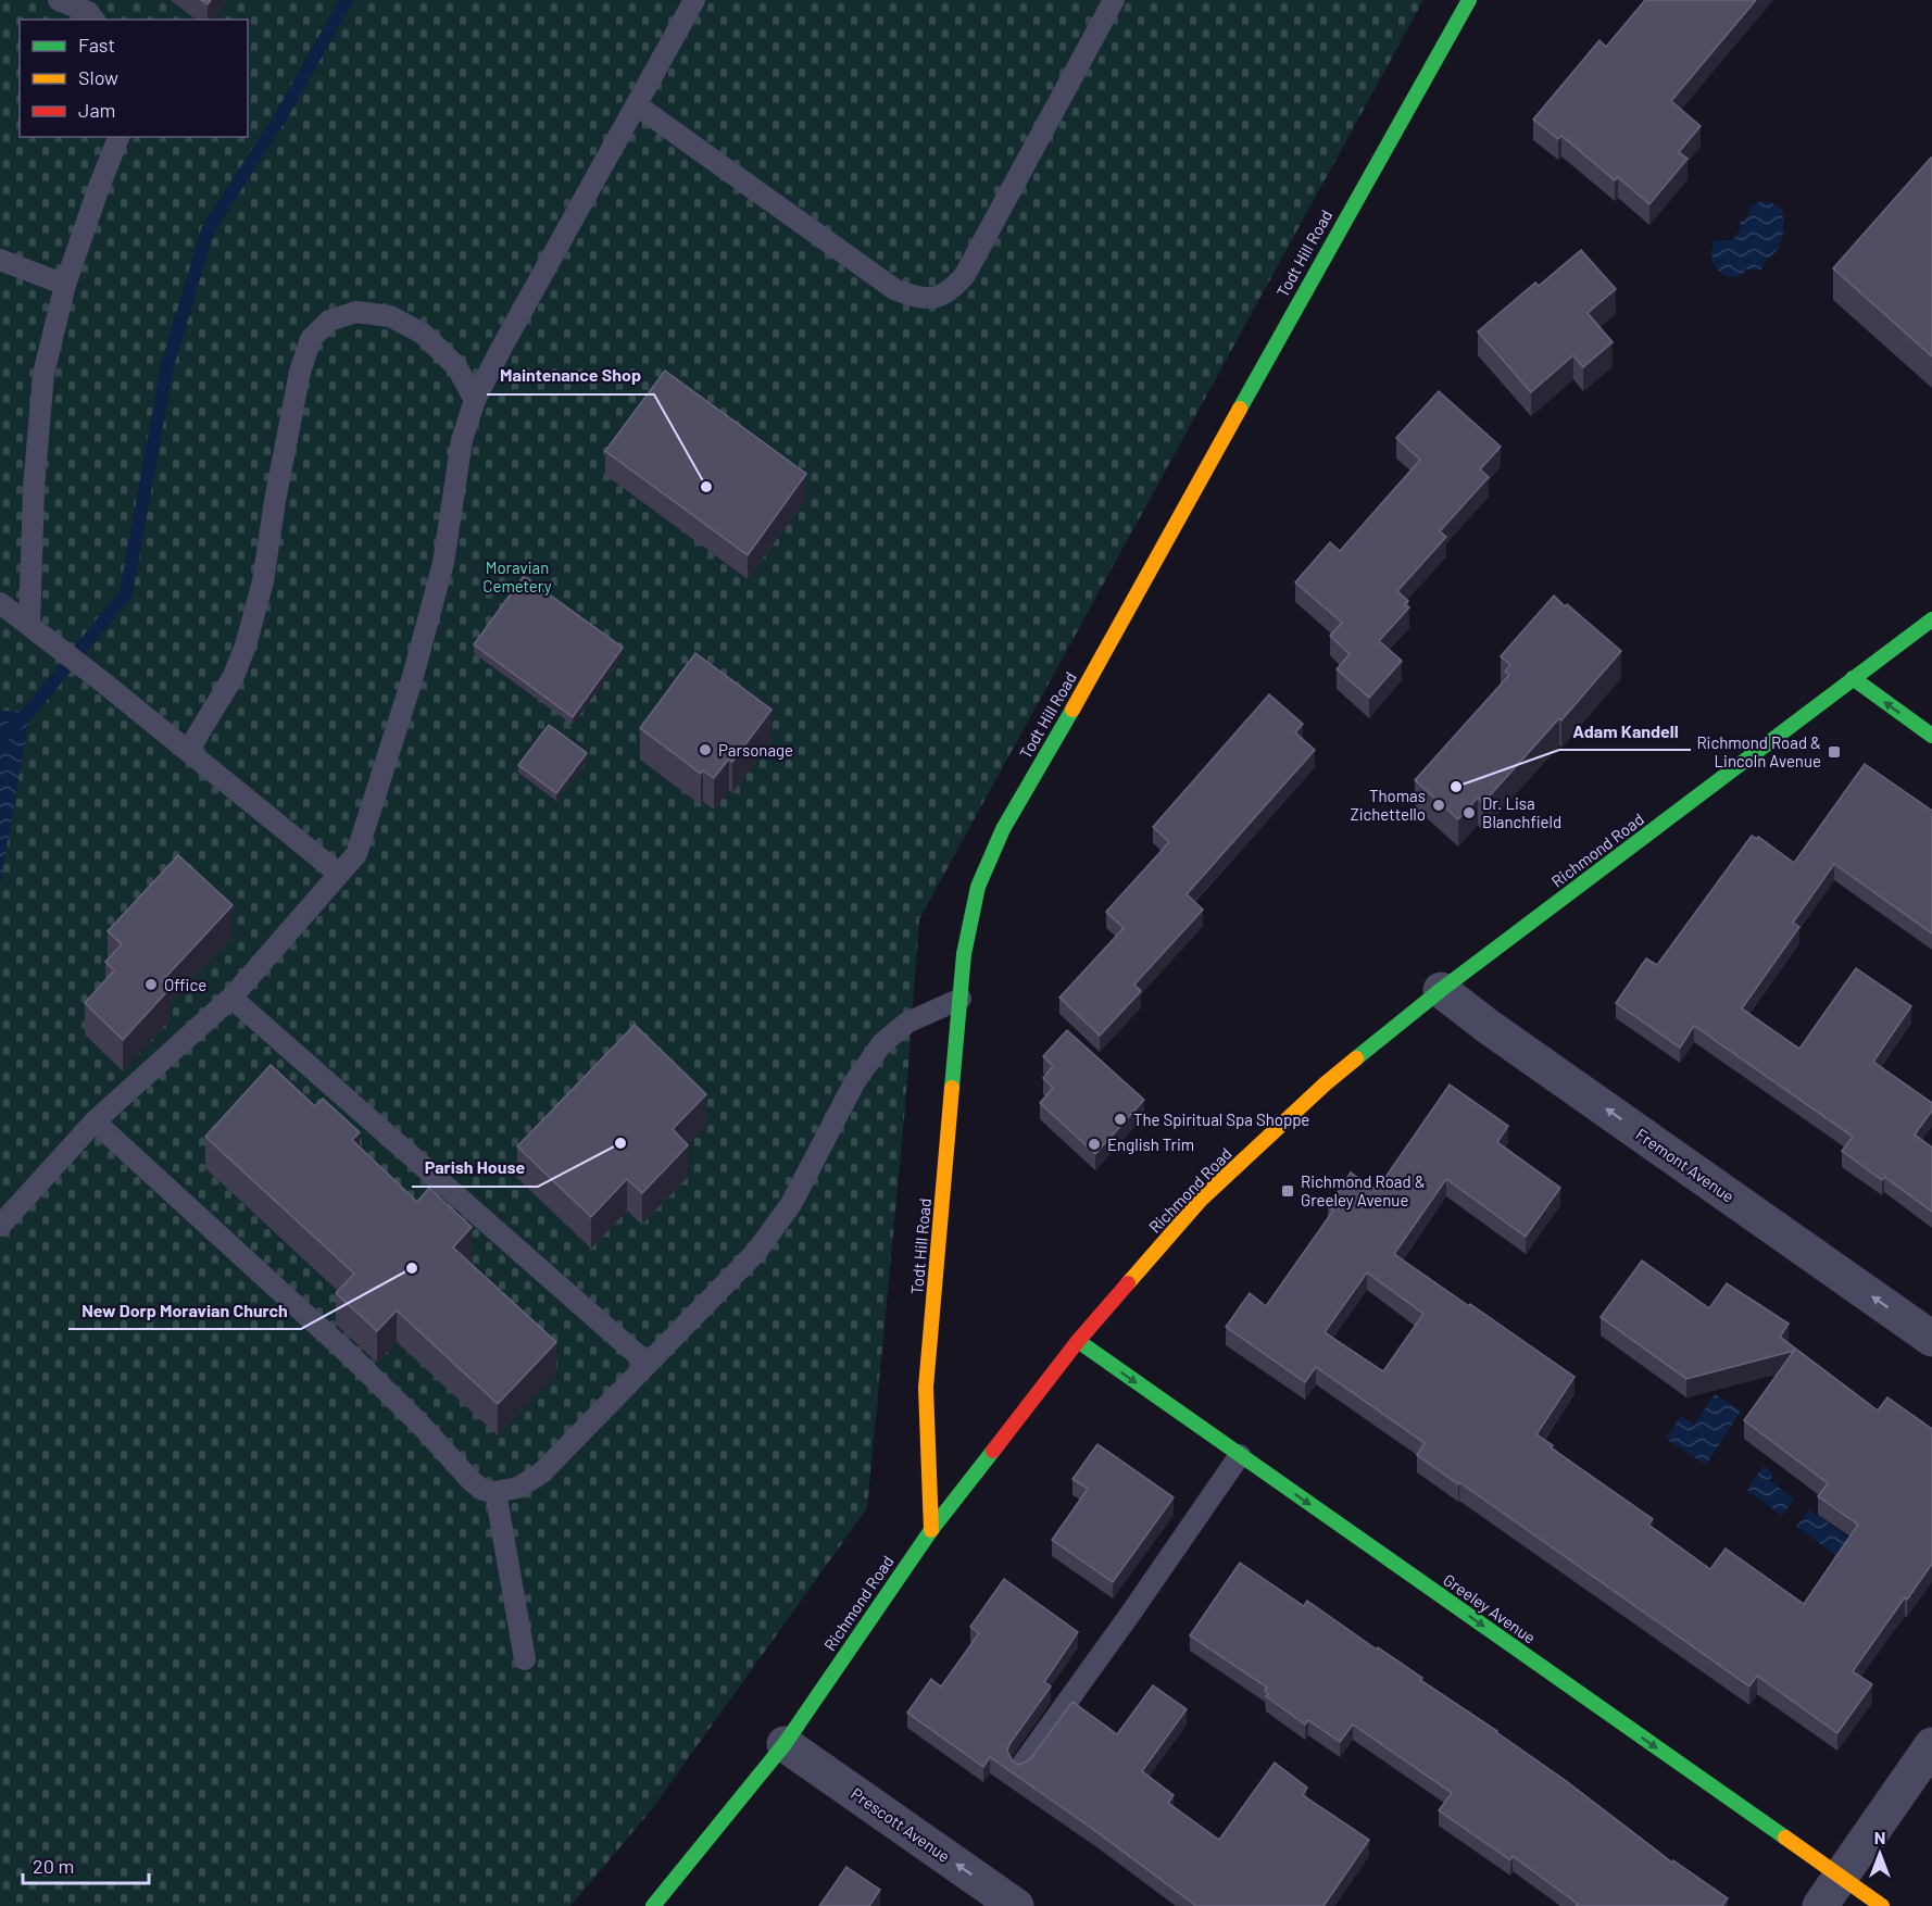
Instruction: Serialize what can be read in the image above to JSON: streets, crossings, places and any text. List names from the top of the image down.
{
  "streets": {
    "street": [
      "Todt Hill Road",
      "Richmond Road",
      "Fremont Avenue",
      "Greeley Avenue",
      "Prescott Avenue"
    ]
  },
  "crossings": [
    ["Todt Hill Road", "Richmond Road"],
    ["Richmond Road", "Fremont Avenue"],
    ["Richmond Road", "Greeley Avenue"],
    ["Richmond Road", "Prescott Avenue"]
  ],
  "one_way": ["Fremont Avenue", "Greeley Avenue", "Prescott Avenue"],
  "parks": ["Moravian Cemetery"],
  "places": {
    "other": [
      "Maintenance Shop",
      "Parsonage",
      "Adam Kandell",
      "Thomas Zichettello",
      "Dr. Lisa Blanchfield",
      "Office",
      "The Spiritual Spa Shoppe",
      "Parish House",
      "English Trim",
      "New Dorp Moravian Church"
    ],
    "transit": ["Richmond Road & Lincoln Avenue", "Richmond Road & Greeley Avenue"]
  },
  "legend": ["Fast", "Slow", "Jam"],
  "scale_bar": "20 m",
  "north": "top"
}
